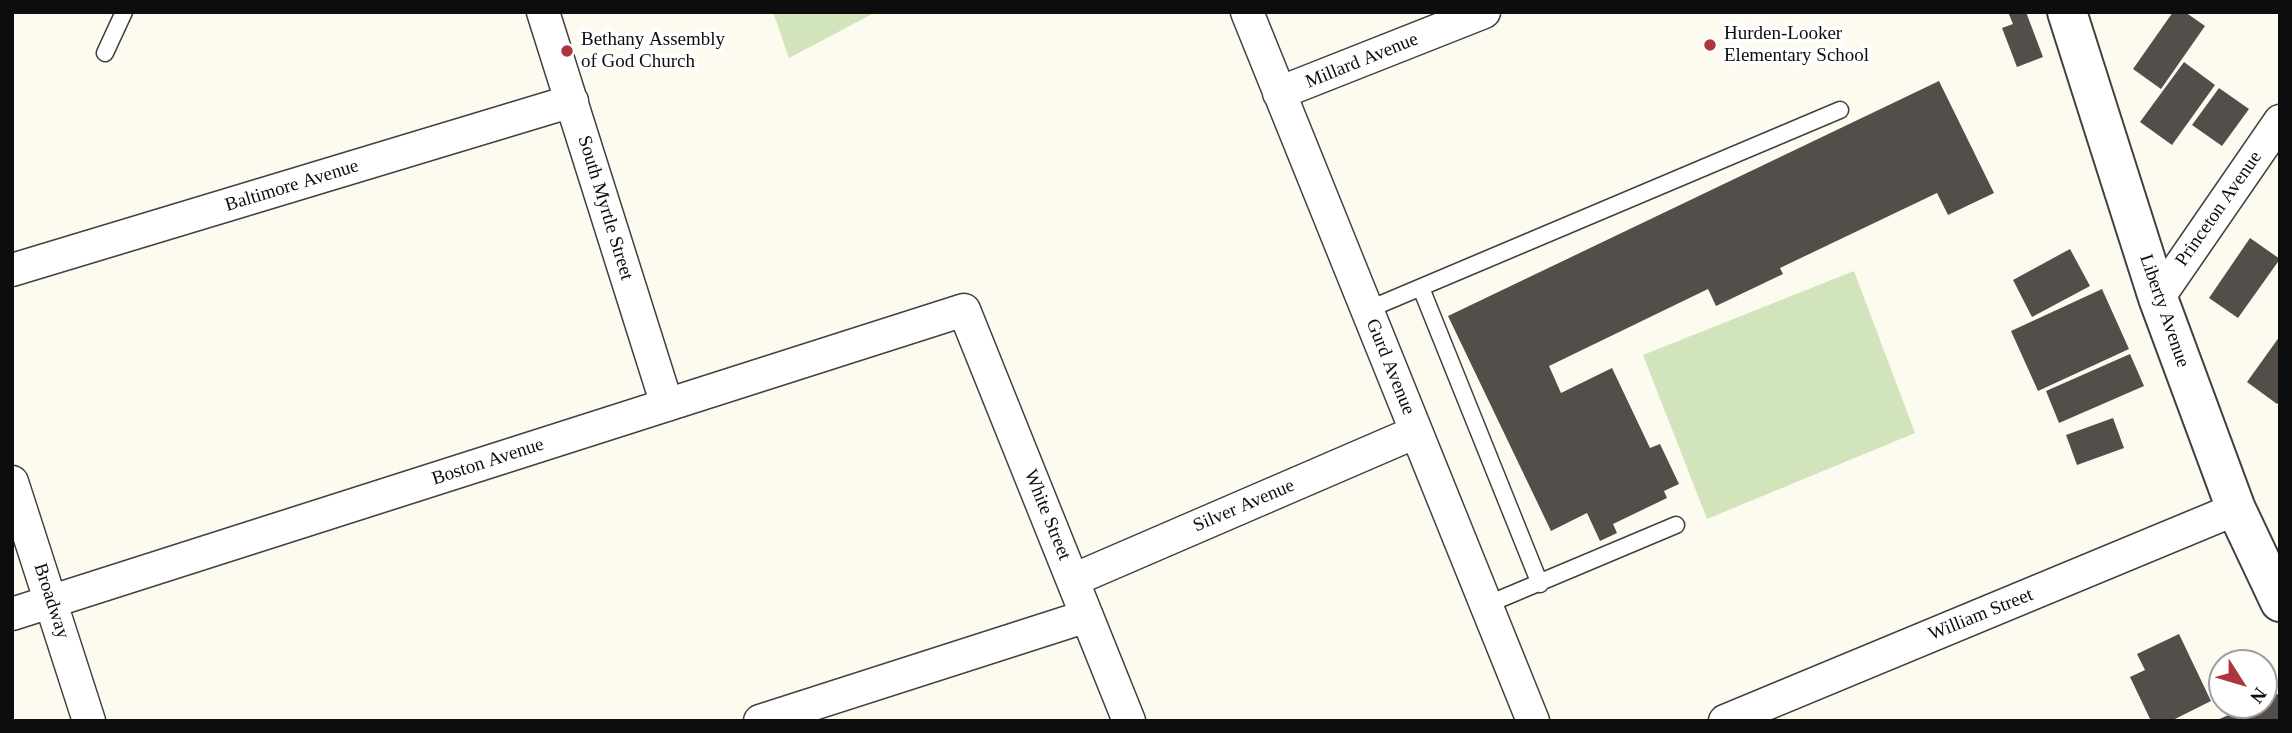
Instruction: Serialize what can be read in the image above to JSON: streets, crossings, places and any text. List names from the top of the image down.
{
  "streets": {
    "street": [
      "Millard Avenue",
      "Baltimore Avenue",
      "South Myrtle Street",
      "Princeton Avenue",
      "Liberty Avenue",
      "Gurd Avenue",
      "Boston Avenue",
      "Silver Avenue",
      "White Street",
      "Broadway",
      "William Street"
    ]
  },
  "crossings": [
    ["Millard Avenue", "Gurd Avenue"],
    ["Baltimore Avenue", "South Myrtle Street"],
    ["South Myrtle Street", "Boston Avenue"],
    ["Princeton Avenue", "Liberty Avenue"],
    ["Liberty Avenue", "William Street"],
    ["Gurd Avenue", "Silver Avenue"],
    ["Boston Avenue", "White Street"],
    ["Boston Avenue", "Broadway"],
    ["Silver Avenue", "White Street"]
  ],
  "places": ["Hurden-Looker Elementary School", "Bethany Assembly of God Church"],
  "north": "bottom right"
}
